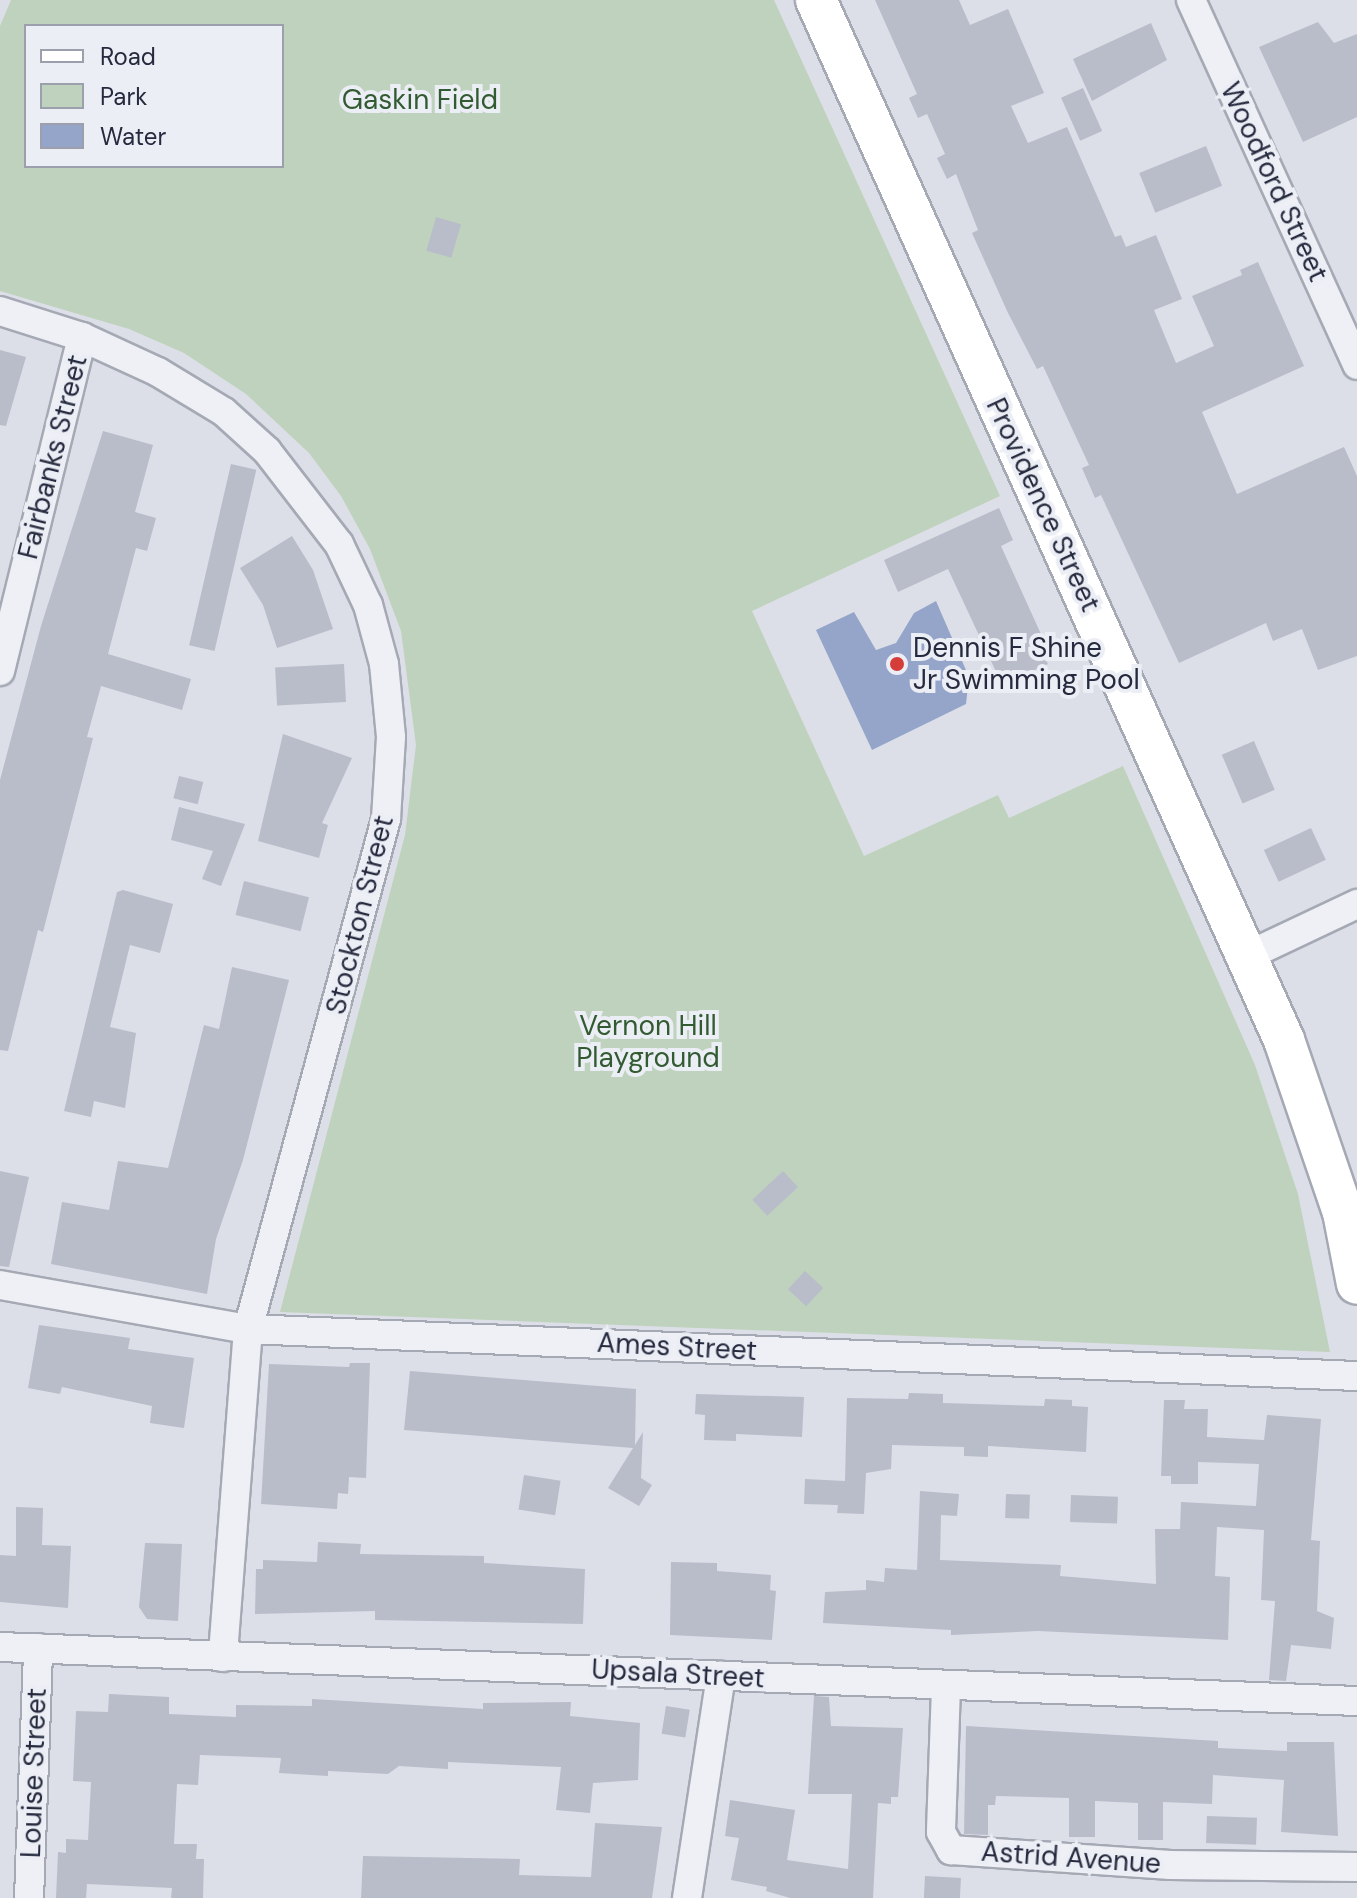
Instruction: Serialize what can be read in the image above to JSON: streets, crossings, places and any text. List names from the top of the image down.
{
  "streets": {
    "main road": ["Providence Street"],
    "street": [
      "Woodford Street",
      "Fairbanks Street",
      "Stockton Street",
      "Ames Street",
      "Upsala Street",
      "Louise Street",
      "Astrid Avenue"
    ]
  },
  "crossings": [
    ["Fairbanks Street", "Stockton Street"],
    ["Stockton Street", "Ames Street"],
    ["Stockton Street", "Upsala Street"],
    ["Upsala Street", "Louise Street"],
    ["Upsala Street", "Astrid Avenue"]
  ],
  "parks": ["Gaskin Field", "Vernon Hill Playground"],
  "places": ["Dennis F Shine Jr Swimming Pool"],
  "legend": ["Road", "Park", "Water"]
}
